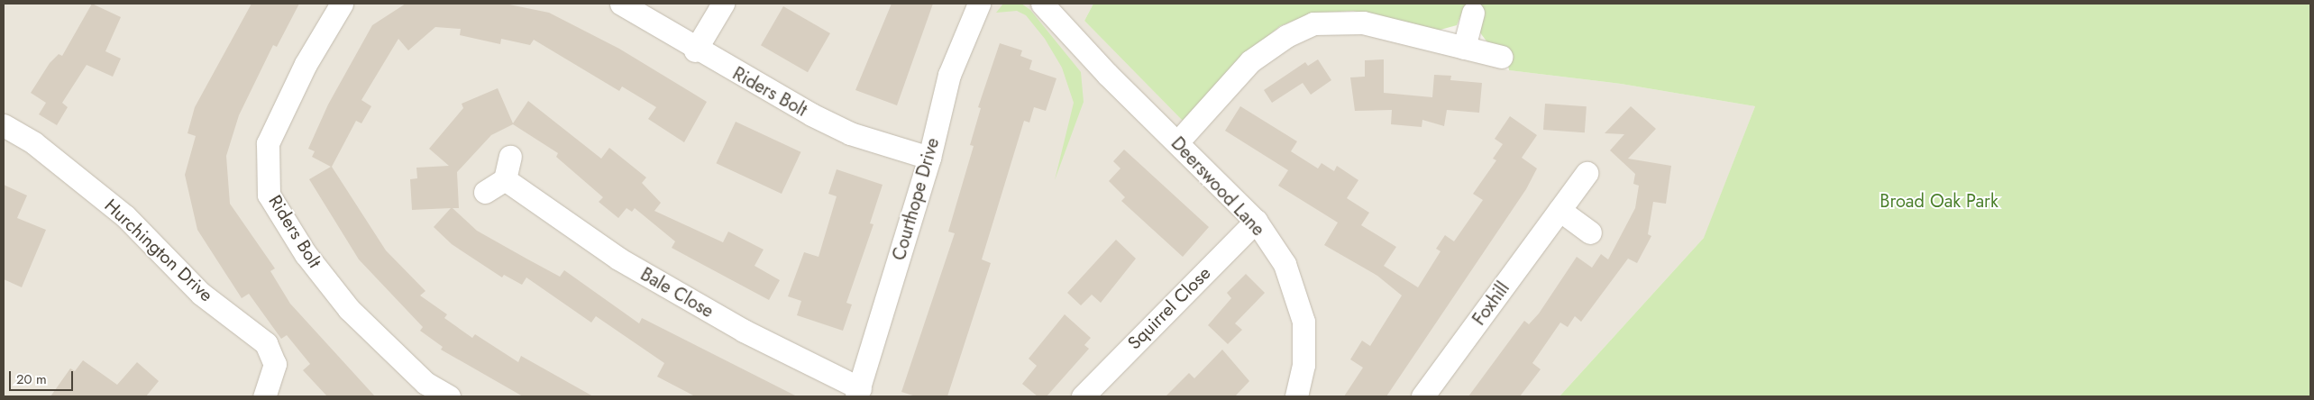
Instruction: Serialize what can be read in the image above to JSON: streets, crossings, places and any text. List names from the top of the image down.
{
  "streets": {
    "street": [
      "Riders Bolt",
      "Deerswood Lane",
      "Courthope Drive",
      "Hurchington Drive",
      "Bale Close",
      "Foxhill",
      "Squirrel Close"
    ]
  },
  "crossings": [
    ["Riders Bolt", "Courthope Drive"],
    ["Deerswood Lane", "Squirrel Close"],
    ["Courthope Drive", "Bale Close"]
  ],
  "parks": ["Broad Oak Park"],
  "scale_bar": "20 m"
}
